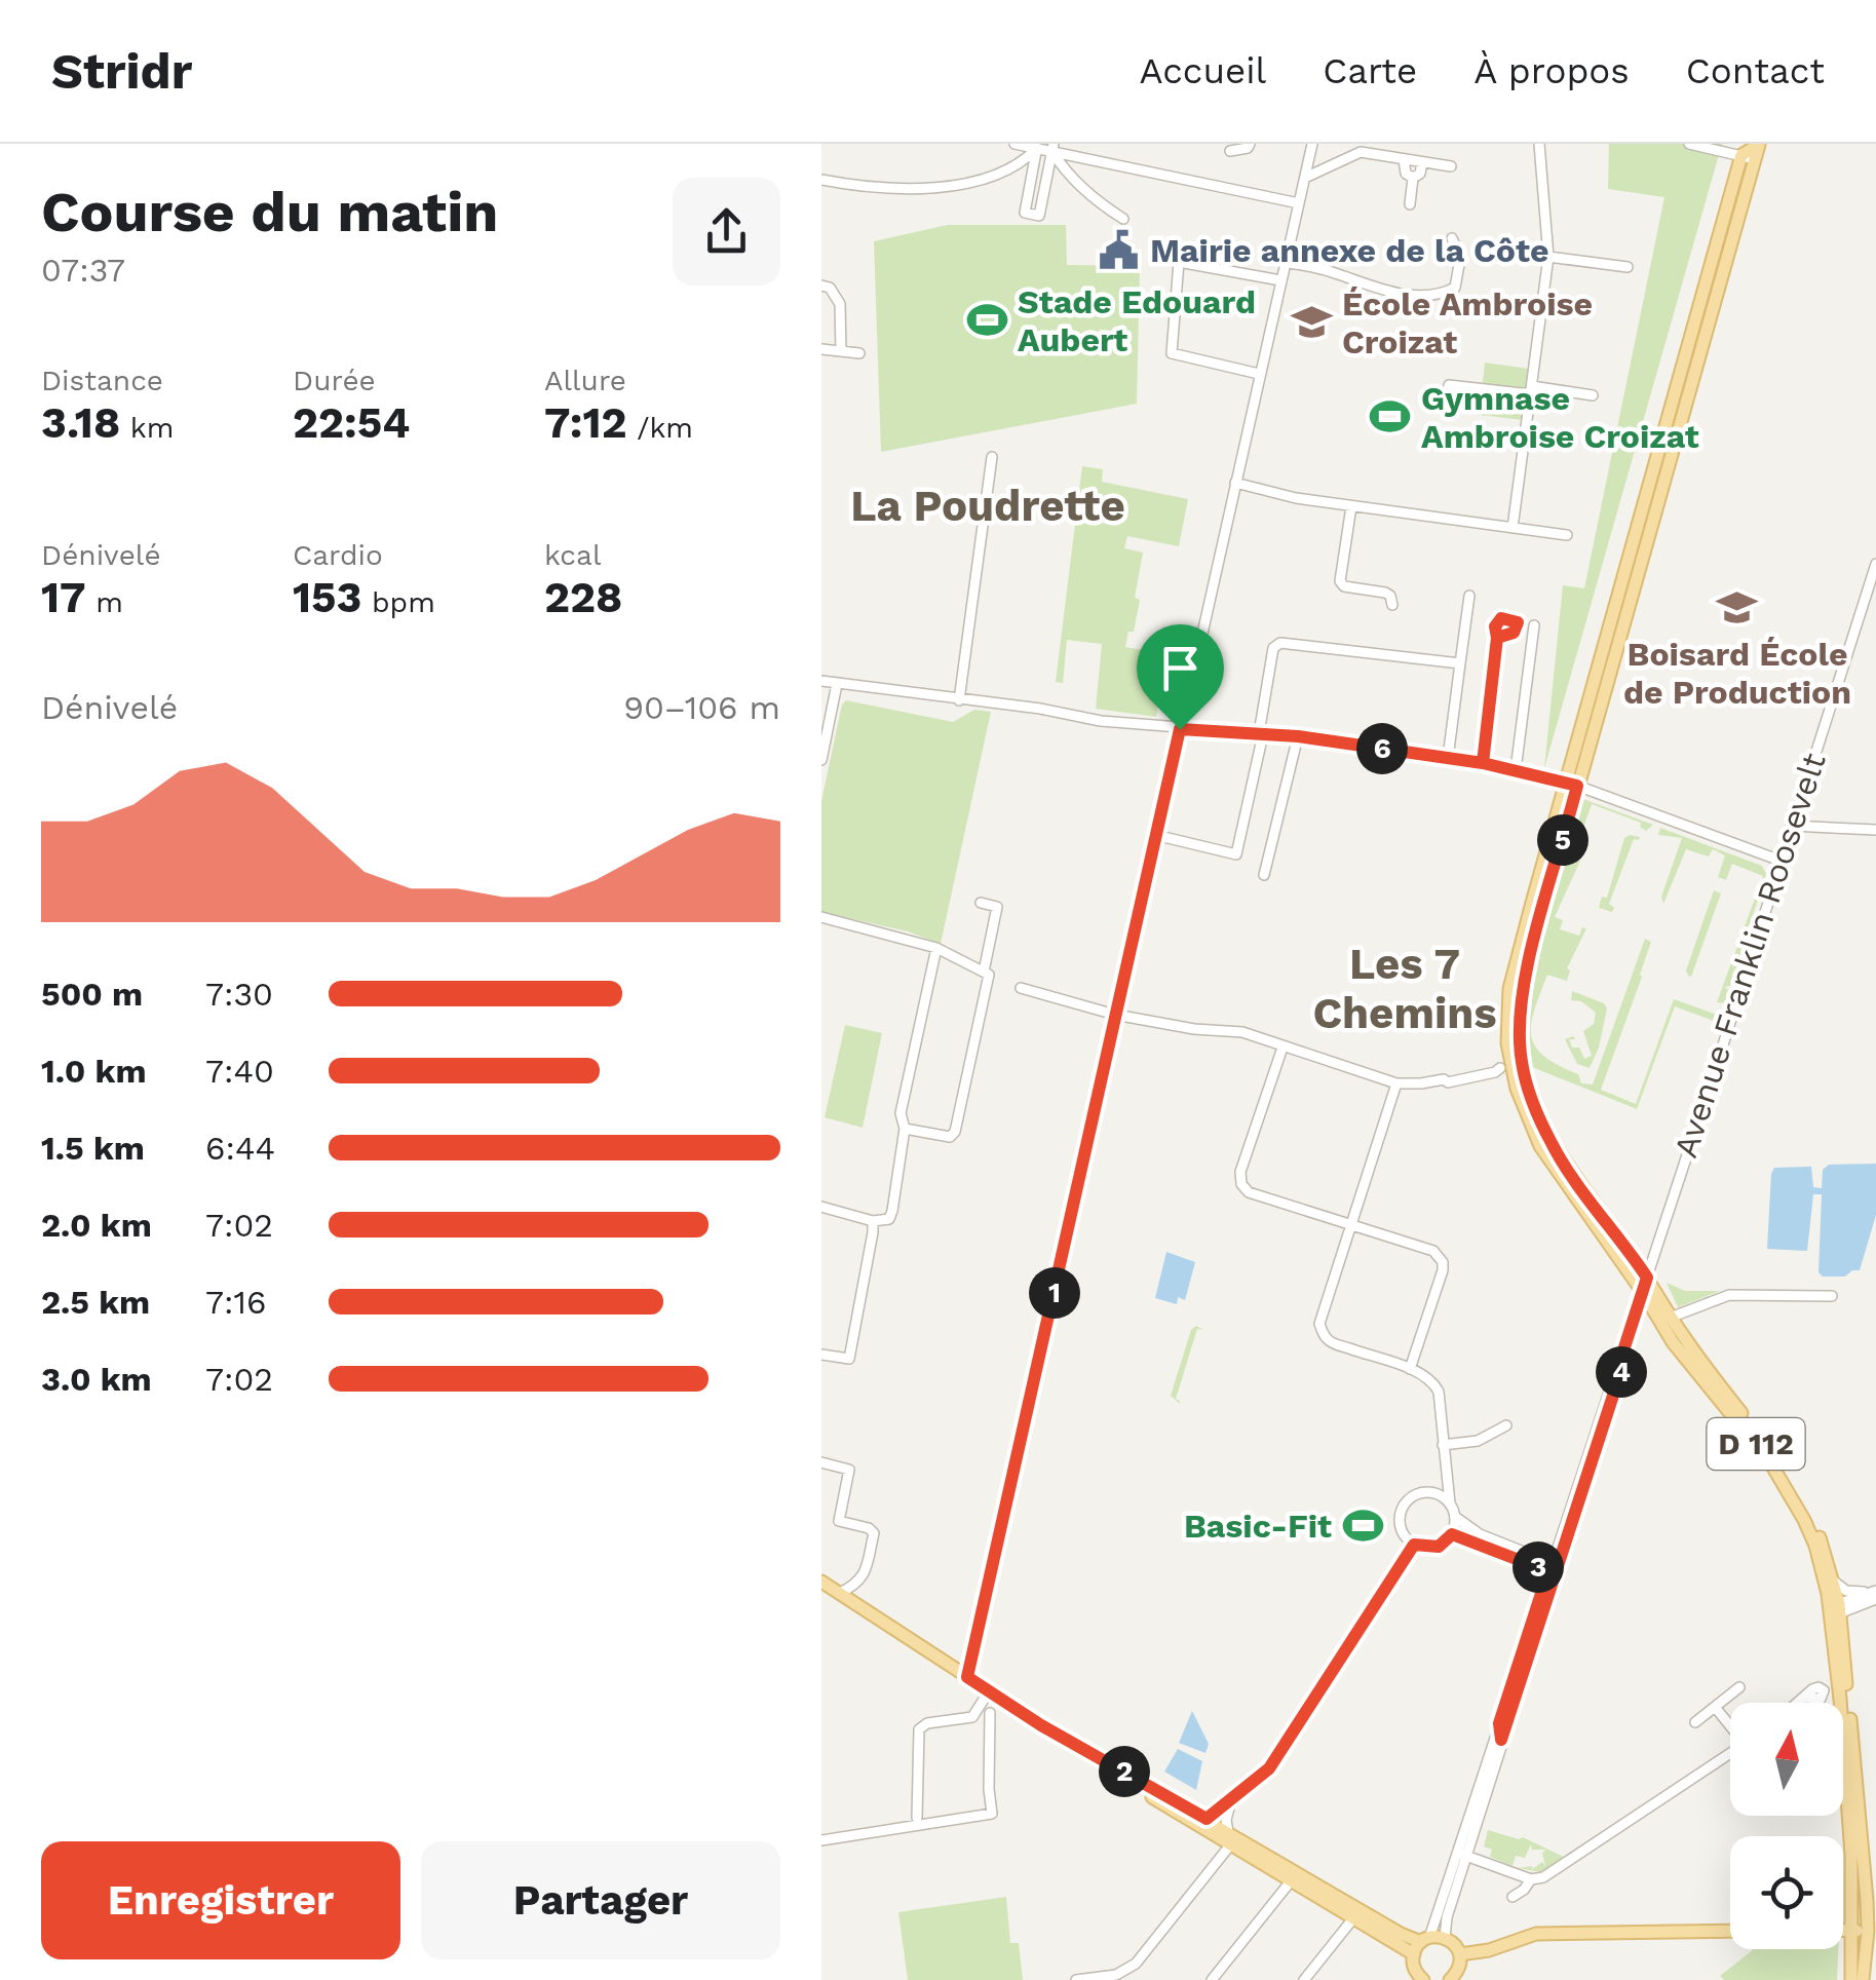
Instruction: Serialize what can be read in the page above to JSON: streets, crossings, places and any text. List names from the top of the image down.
{
  "streets": {
    "main road": ["D 112"],
    "street": ["Avenue Franklin Roosevelt"]
  },
  "crossings": [
    ["Avenue Franklin Roosevelt", "D 112"]
  ],
  "districts": ["La Poudrette", "Les 7 Chemins"],
  "places": {
    "public building": ["Mairie annexe de la Côte"],
    "sports": ["Stade Edouard Aubert", "Gymnase Ambroise Croizat", "Basic-Fit"],
    "school or university": ["École Ambroise Croizat", "Boisard École de Production"]
  },
  "north": "top",
  "page": {
    "header": "Stridr",
    "nav": [
      "Accueil",
      "Carte",
      "À propos",
      "Contact"
    ],
    "heading": ["Course du matin", "07:37"],
    "stats": [
      ["Distance", "3.18 km"],
      ["Durée", "22:54"],
      ["Allure", "7:12 /km"],
      ["Dénivelé", "17 m"],
      ["Cardio", "153 bpm"],
      ["kcal", "228"]
    ],
    "chart": ["Dénivelé", "90–106 m"],
    "pins": [
      "6",
      "5",
      "1",
      "4",
      "3",
      "2"
    ],
    "list": [
      {
        "name": "500 m",
        "note": "7:30"
      },
      {
        "name": "1.0 km",
        "note": "7:40"
      },
      {
        "name": "1.5 km",
        "note": "6:44"
      },
      {
        "name": "2.0 km",
        "note": "7:02"
      },
      {
        "name": "2.5 km",
        "note": "7:16"
      },
      {
        "name": "3.0 km",
        "note": "7:02"
      }
    ],
    "buttons": ["Enregistrer", "Partager"]
  }
}
